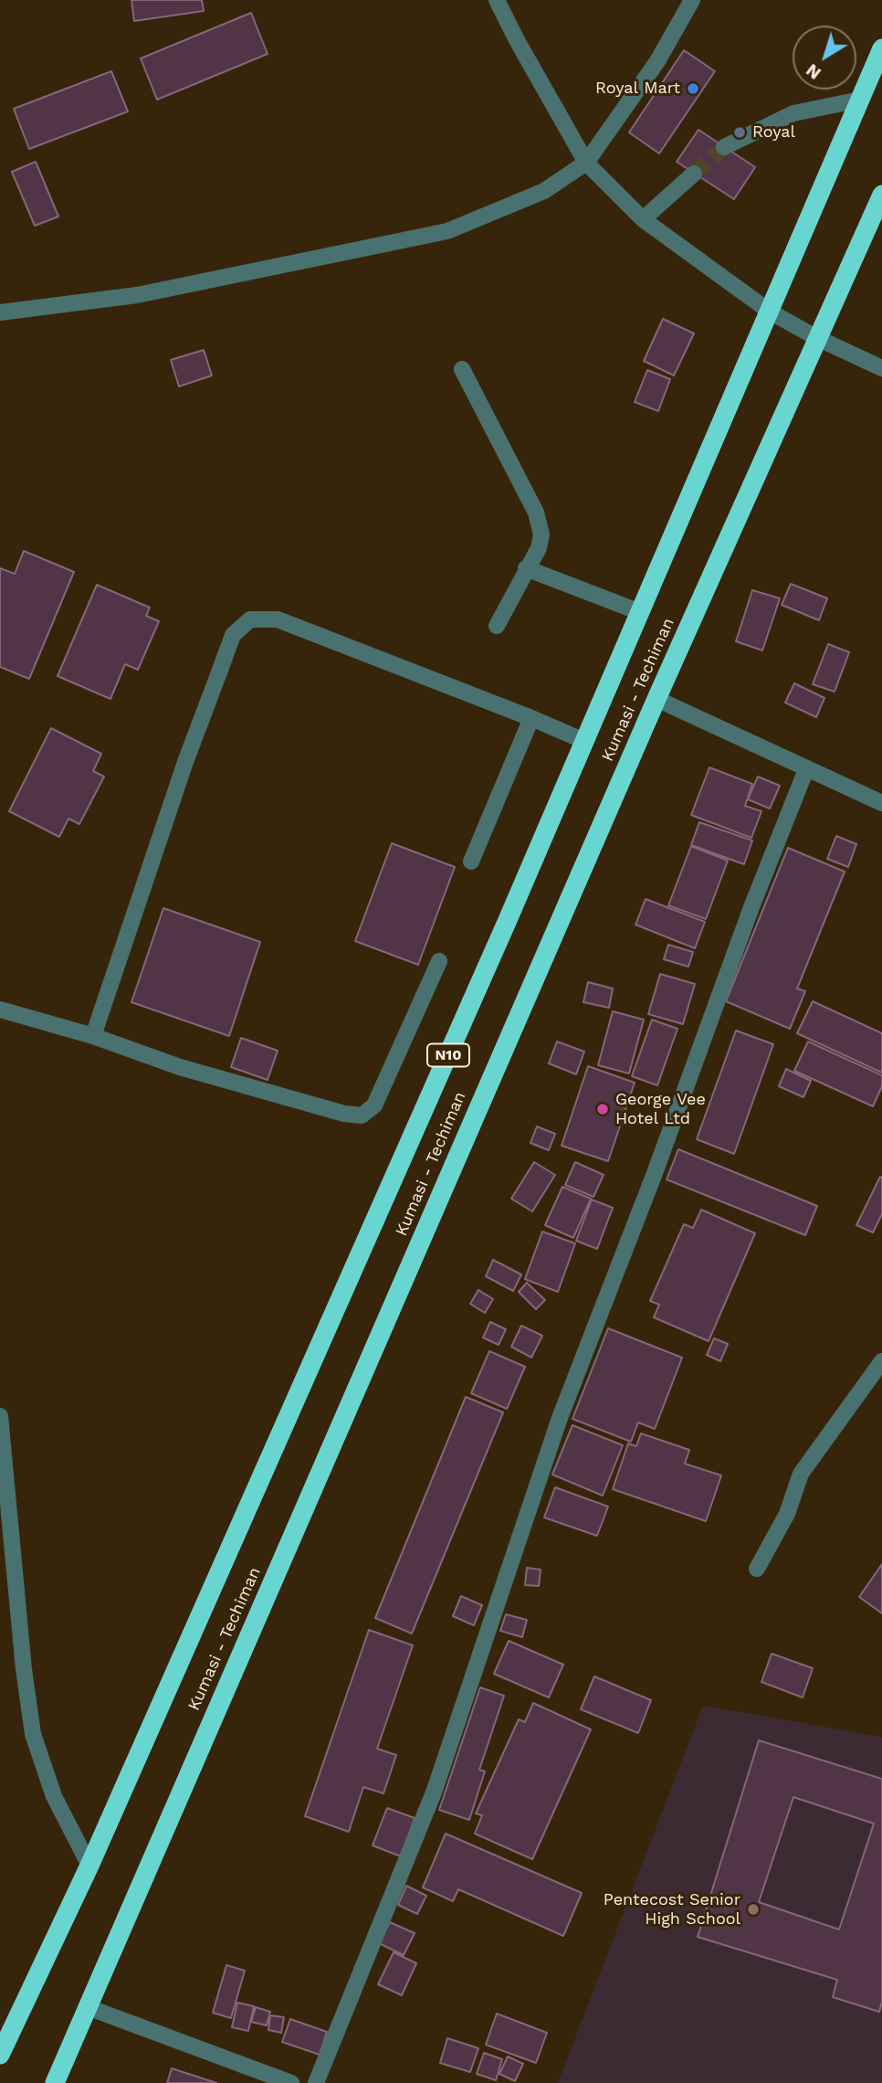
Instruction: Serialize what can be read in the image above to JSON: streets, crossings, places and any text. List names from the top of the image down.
{
  "streets": {
    "highway": ["Kumasi - Techiman", "N10"]
  },
  "places": [
    "Royal Mart",
    "Royal",
    "George Vee Hotel Ltd",
    "Pentecost Senior High School"
  ],
  "north": "bottom left"
}
